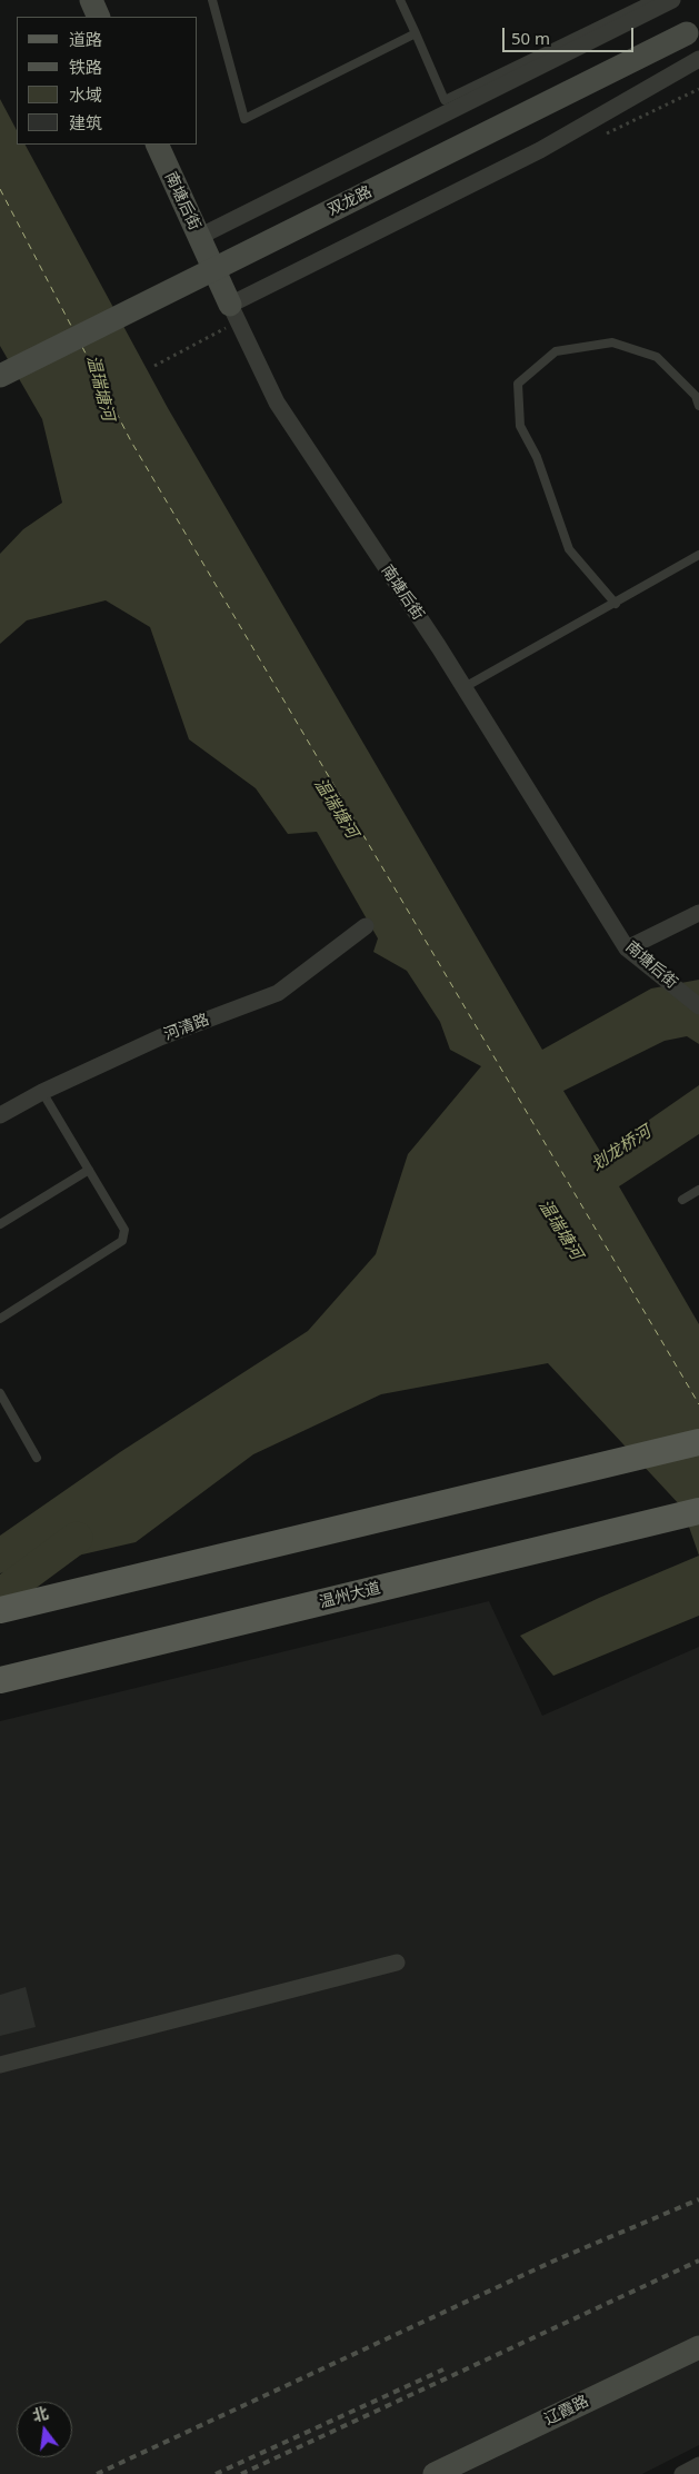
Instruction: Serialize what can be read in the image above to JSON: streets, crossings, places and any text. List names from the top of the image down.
{
  "streets": {
    "main road": [
      "南塘后街",
      "双龙路",
      "温州大道",
      "辽霞路"
    ],
    "street": ["河清路"]
  },
  "water": ["温瑞塘河", "划龙桥河"],
  "legend": [
    "道路",
    "铁路",
    "水域",
    "建筑"
  ],
  "scale_bar": "50 m",
  "north": "top"
}
